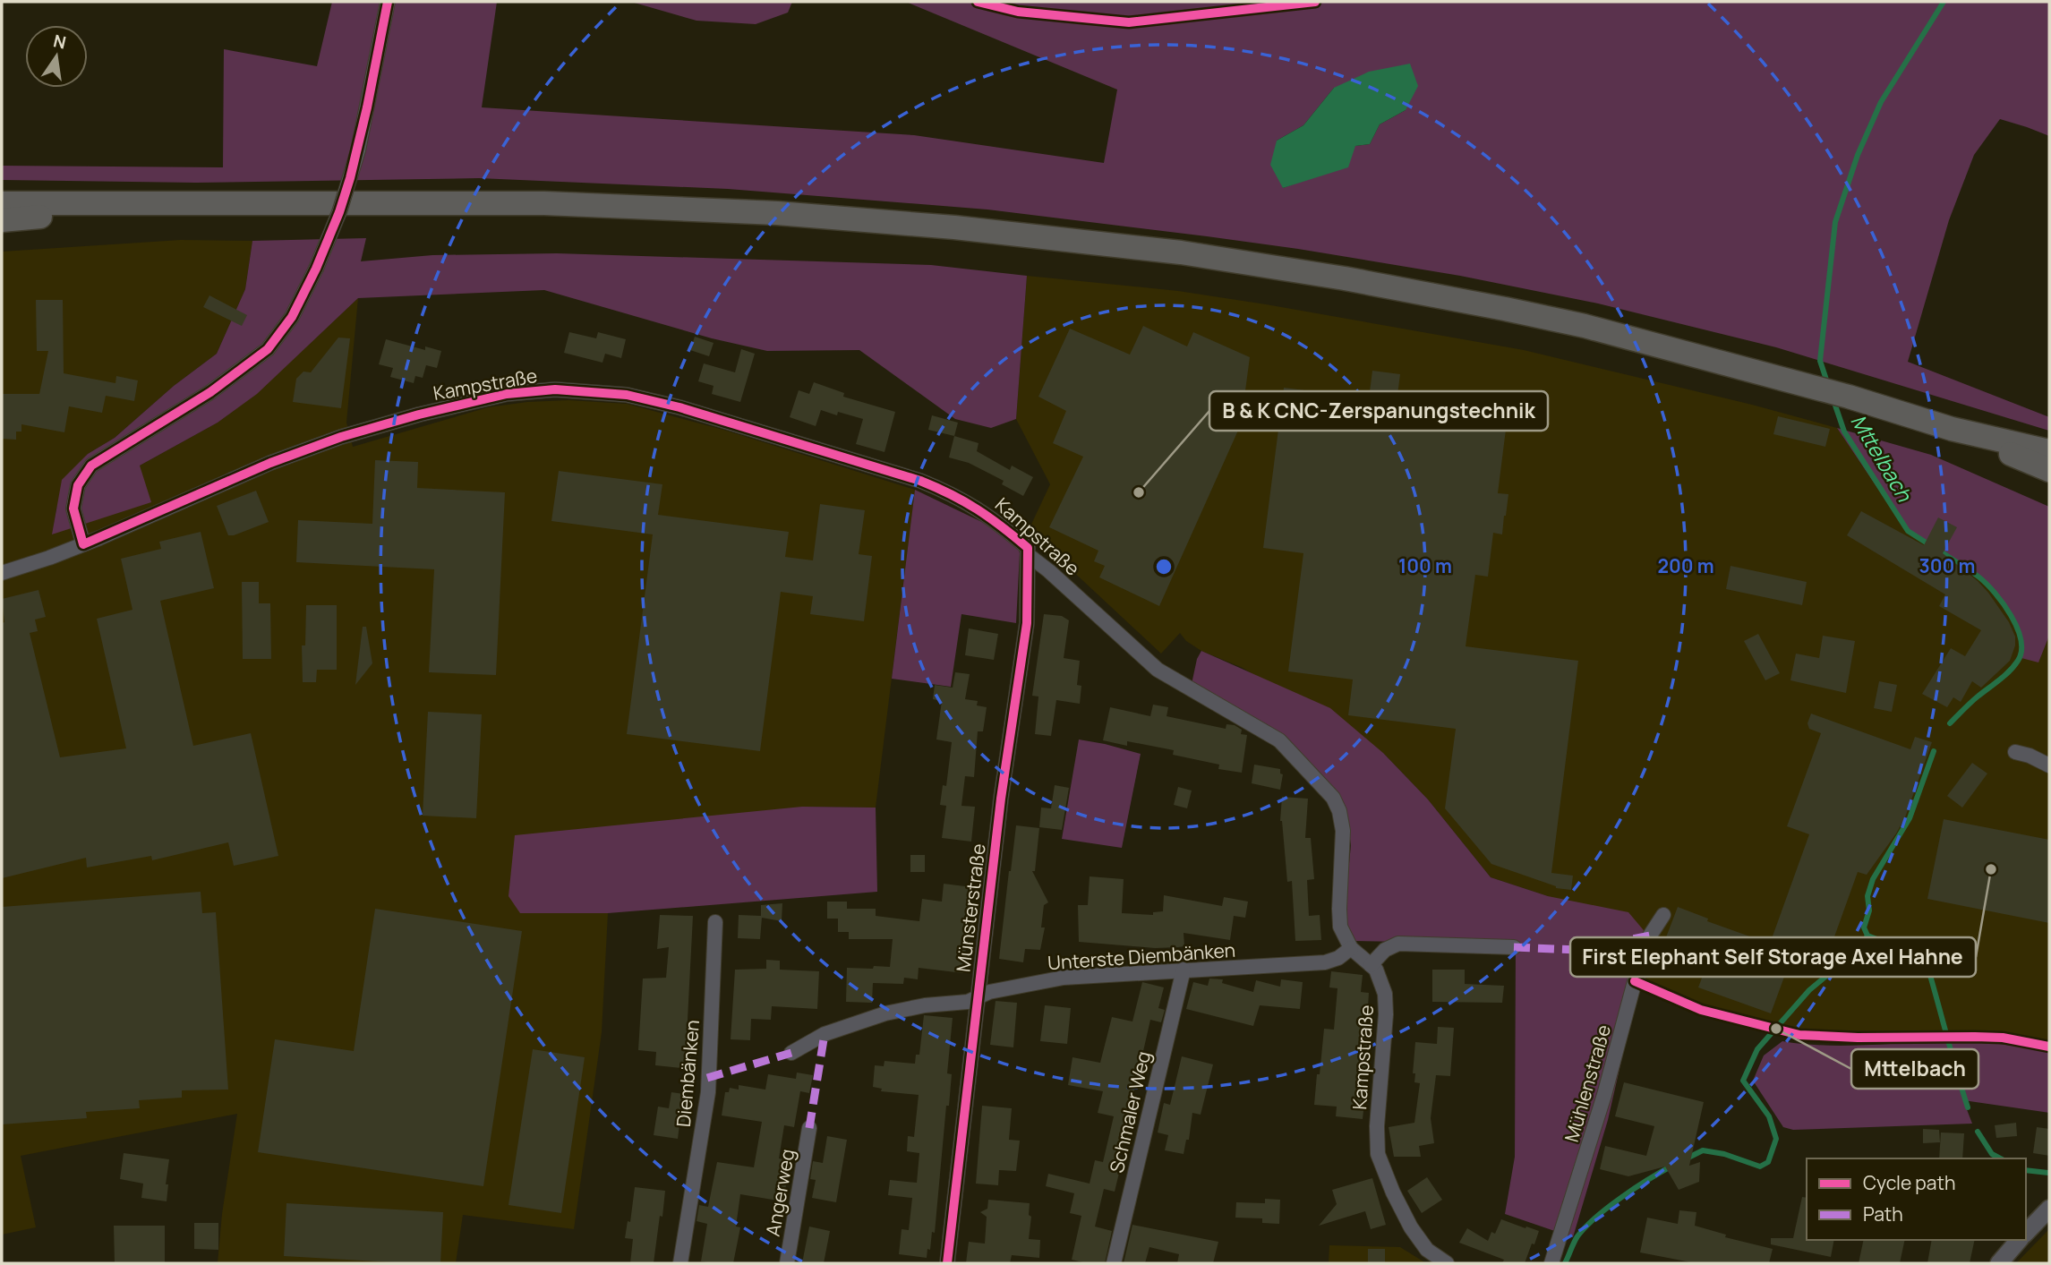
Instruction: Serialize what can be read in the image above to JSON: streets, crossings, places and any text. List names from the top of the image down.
{
  "streets": {
    "street": [
      "Kampstraße",
      "Münsterstraße",
      "Unterste Diembänken",
      "Diembänken",
      "Mühlenstraße",
      "Schmaler Weg",
      "Angerweg"
    ]
  },
  "crossings": [
    ["Kampstraße", "Münsterstraße"],
    ["Kampstraße", "Unterste Diembänken"],
    ["Münsterstraße", "Unterste Diembänken"],
    ["Unterste Diembänken", "Schmaler Weg"]
  ],
  "water": ["Mttelbach"],
  "places": ["B & K CNC-Zerspanungstechnik", "First Elephant Self Storage Axel Hahne", "Mttelbach"],
  "legend": ["Cycle path", "Path"],
  "north": "top",
  "rings": ["100 m", "200 m", "300 m"]
}
